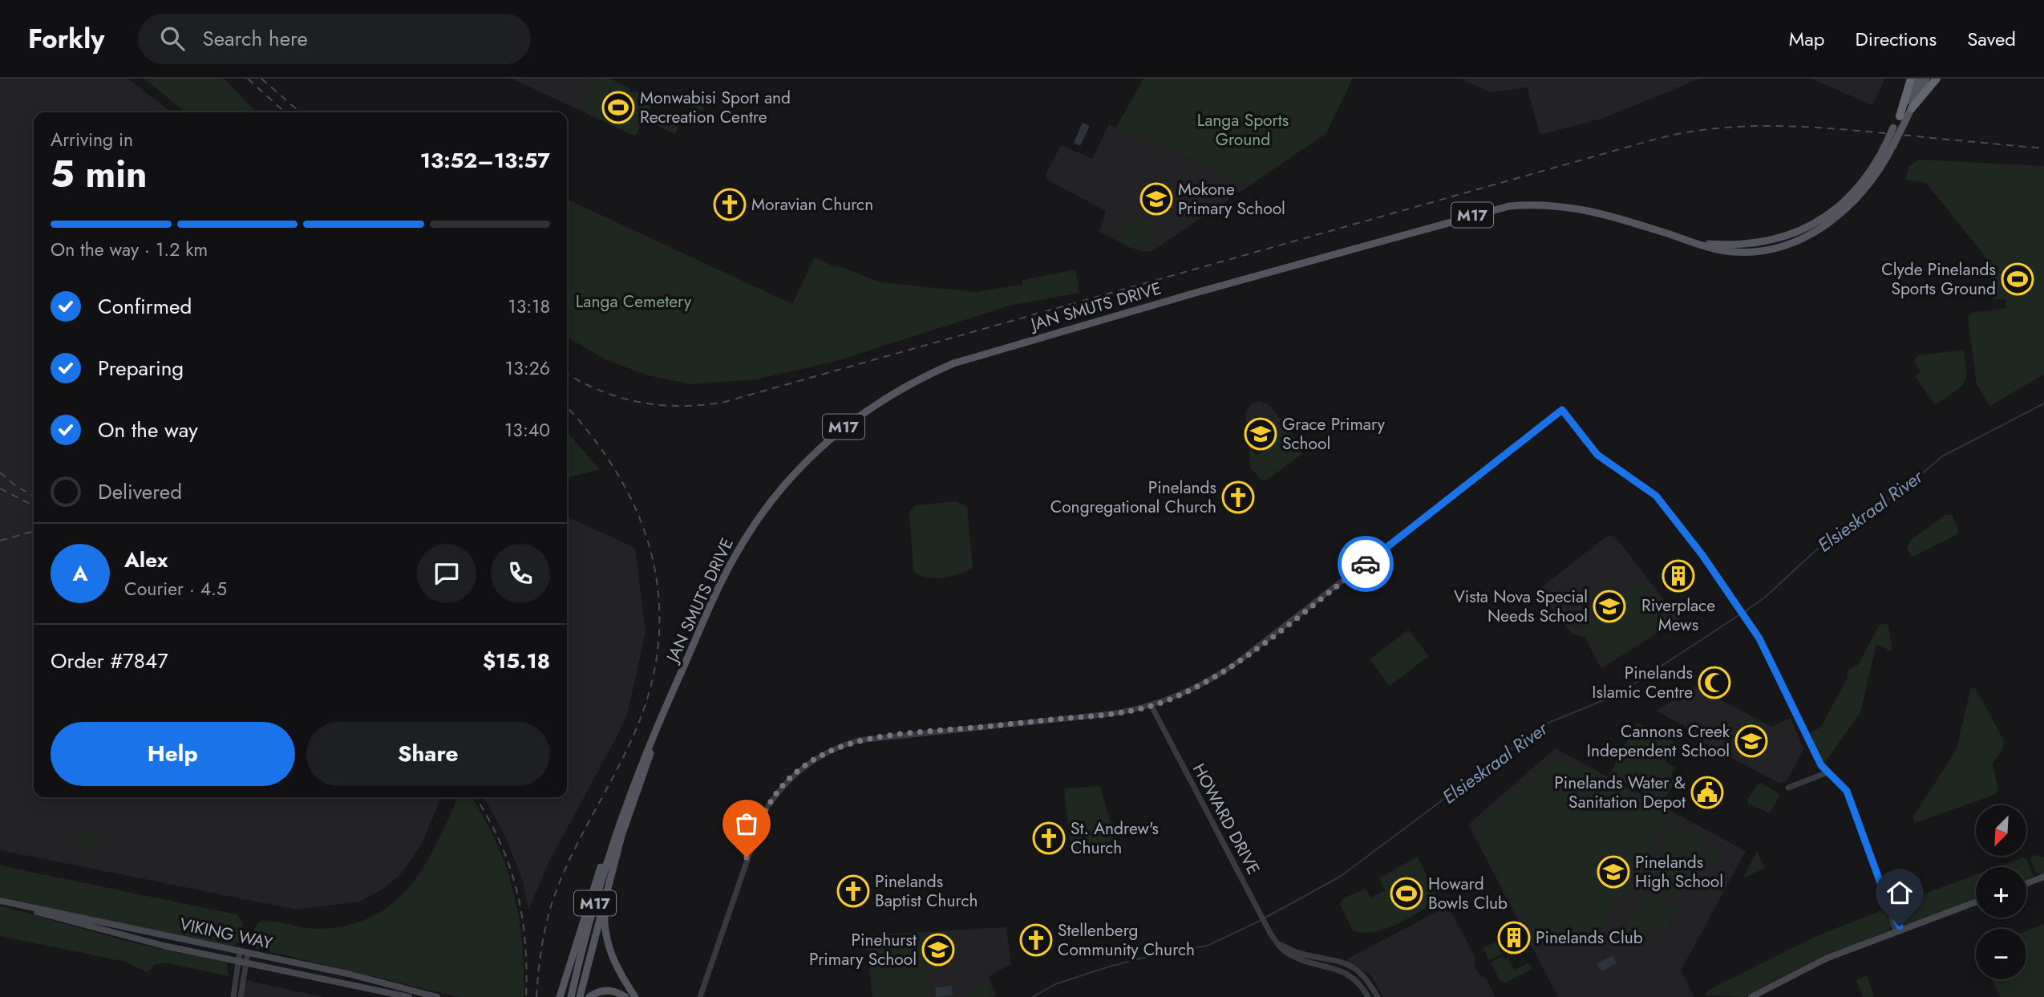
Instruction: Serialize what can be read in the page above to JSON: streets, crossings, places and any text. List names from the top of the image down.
{
  "streets": {
    "main road": ["M17", "JAN SMUTS DRIVE", "VIKING WAY"],
    "street": ["HOWARD DRIVE"]
  },
  "water": ["Elsieskraal River"],
  "parks": ["Langa Sports Ground", "Langa Cemetery"],
  "places": {
    "sports": ["Monwabisi Sport and Recreation Centre", "Clyde Pinelands Sports Ground", "Howard Bowls Club"],
    "school or university": [
      "Mokone Primary School",
      "Grace Primary School",
      "Vista Nova Special Needs School",
      "Cannons Creek Independent School",
      "Pinelands High School",
      "Pinehurst Primary School"
    ],
    "church": [
      "Moravian Churcn",
      "Pinelands Congregational Church",
      "St. Andrew's Church",
      "Pinelands Baptist Church",
      "Stellenberg Community Church"
    ],
    "building": ["Riverplace Mews", "Pinelands Club"],
    "mosque": ["Pinelands Islamic Centre"],
    "public building": ["Pinelands Water & Sanitation Depot"]
  },
  "north": "bottom left",
  "page": {
    "header": "Forkly",
    "search": "Search here",
    "nav": ["Map", "Directions", "Saved"],
    "heading": ["5 min", "Arriving in", "13:52–13:57"],
    "panel": [
      "Alex",
      "Courier · 4.5",
      "Order #7847",
      "$15.18"
    ],
    "bar": "On the way · 1.2 km",
    "list": [
      ["Confirmed", "13:18"],
      ["Preparing", "13:26"],
      ["On the way", "13:40"],
      "Delivered"
    ],
    "round": "A",
    "buttons": ["Help", "Share"],
    "map_buttons": ["+", "−"]
  }
}
